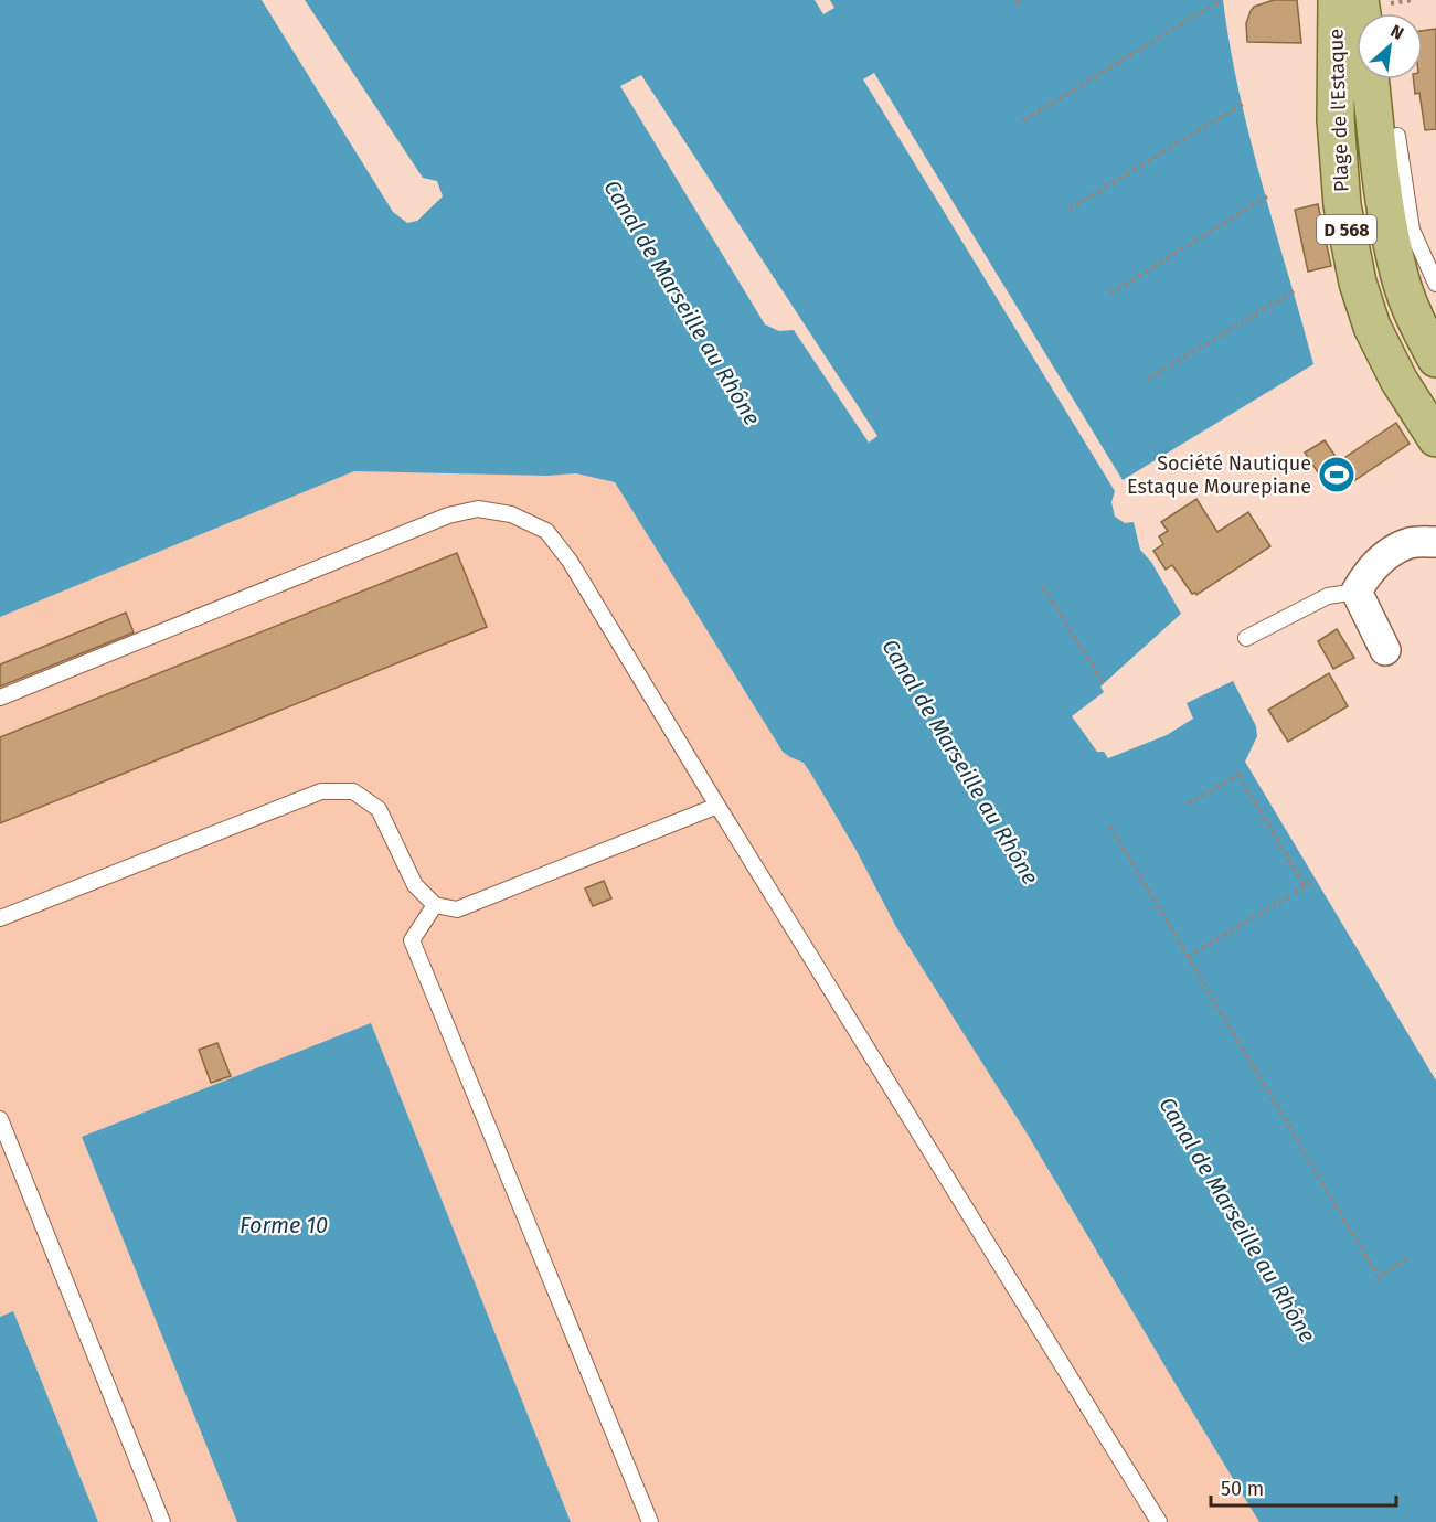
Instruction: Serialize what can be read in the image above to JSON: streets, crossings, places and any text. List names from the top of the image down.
{
  "streets": {
    "main road": ["Plage de l'Estaque", "D 568"]
  },
  "water": ["Canal de Marseille au Rhône", "Forme 10"],
  "places": {
    "sports": ["Société Nautique Estaque Mourepiane"]
  },
  "scale_bar": "50 m",
  "north": "top right"
}
